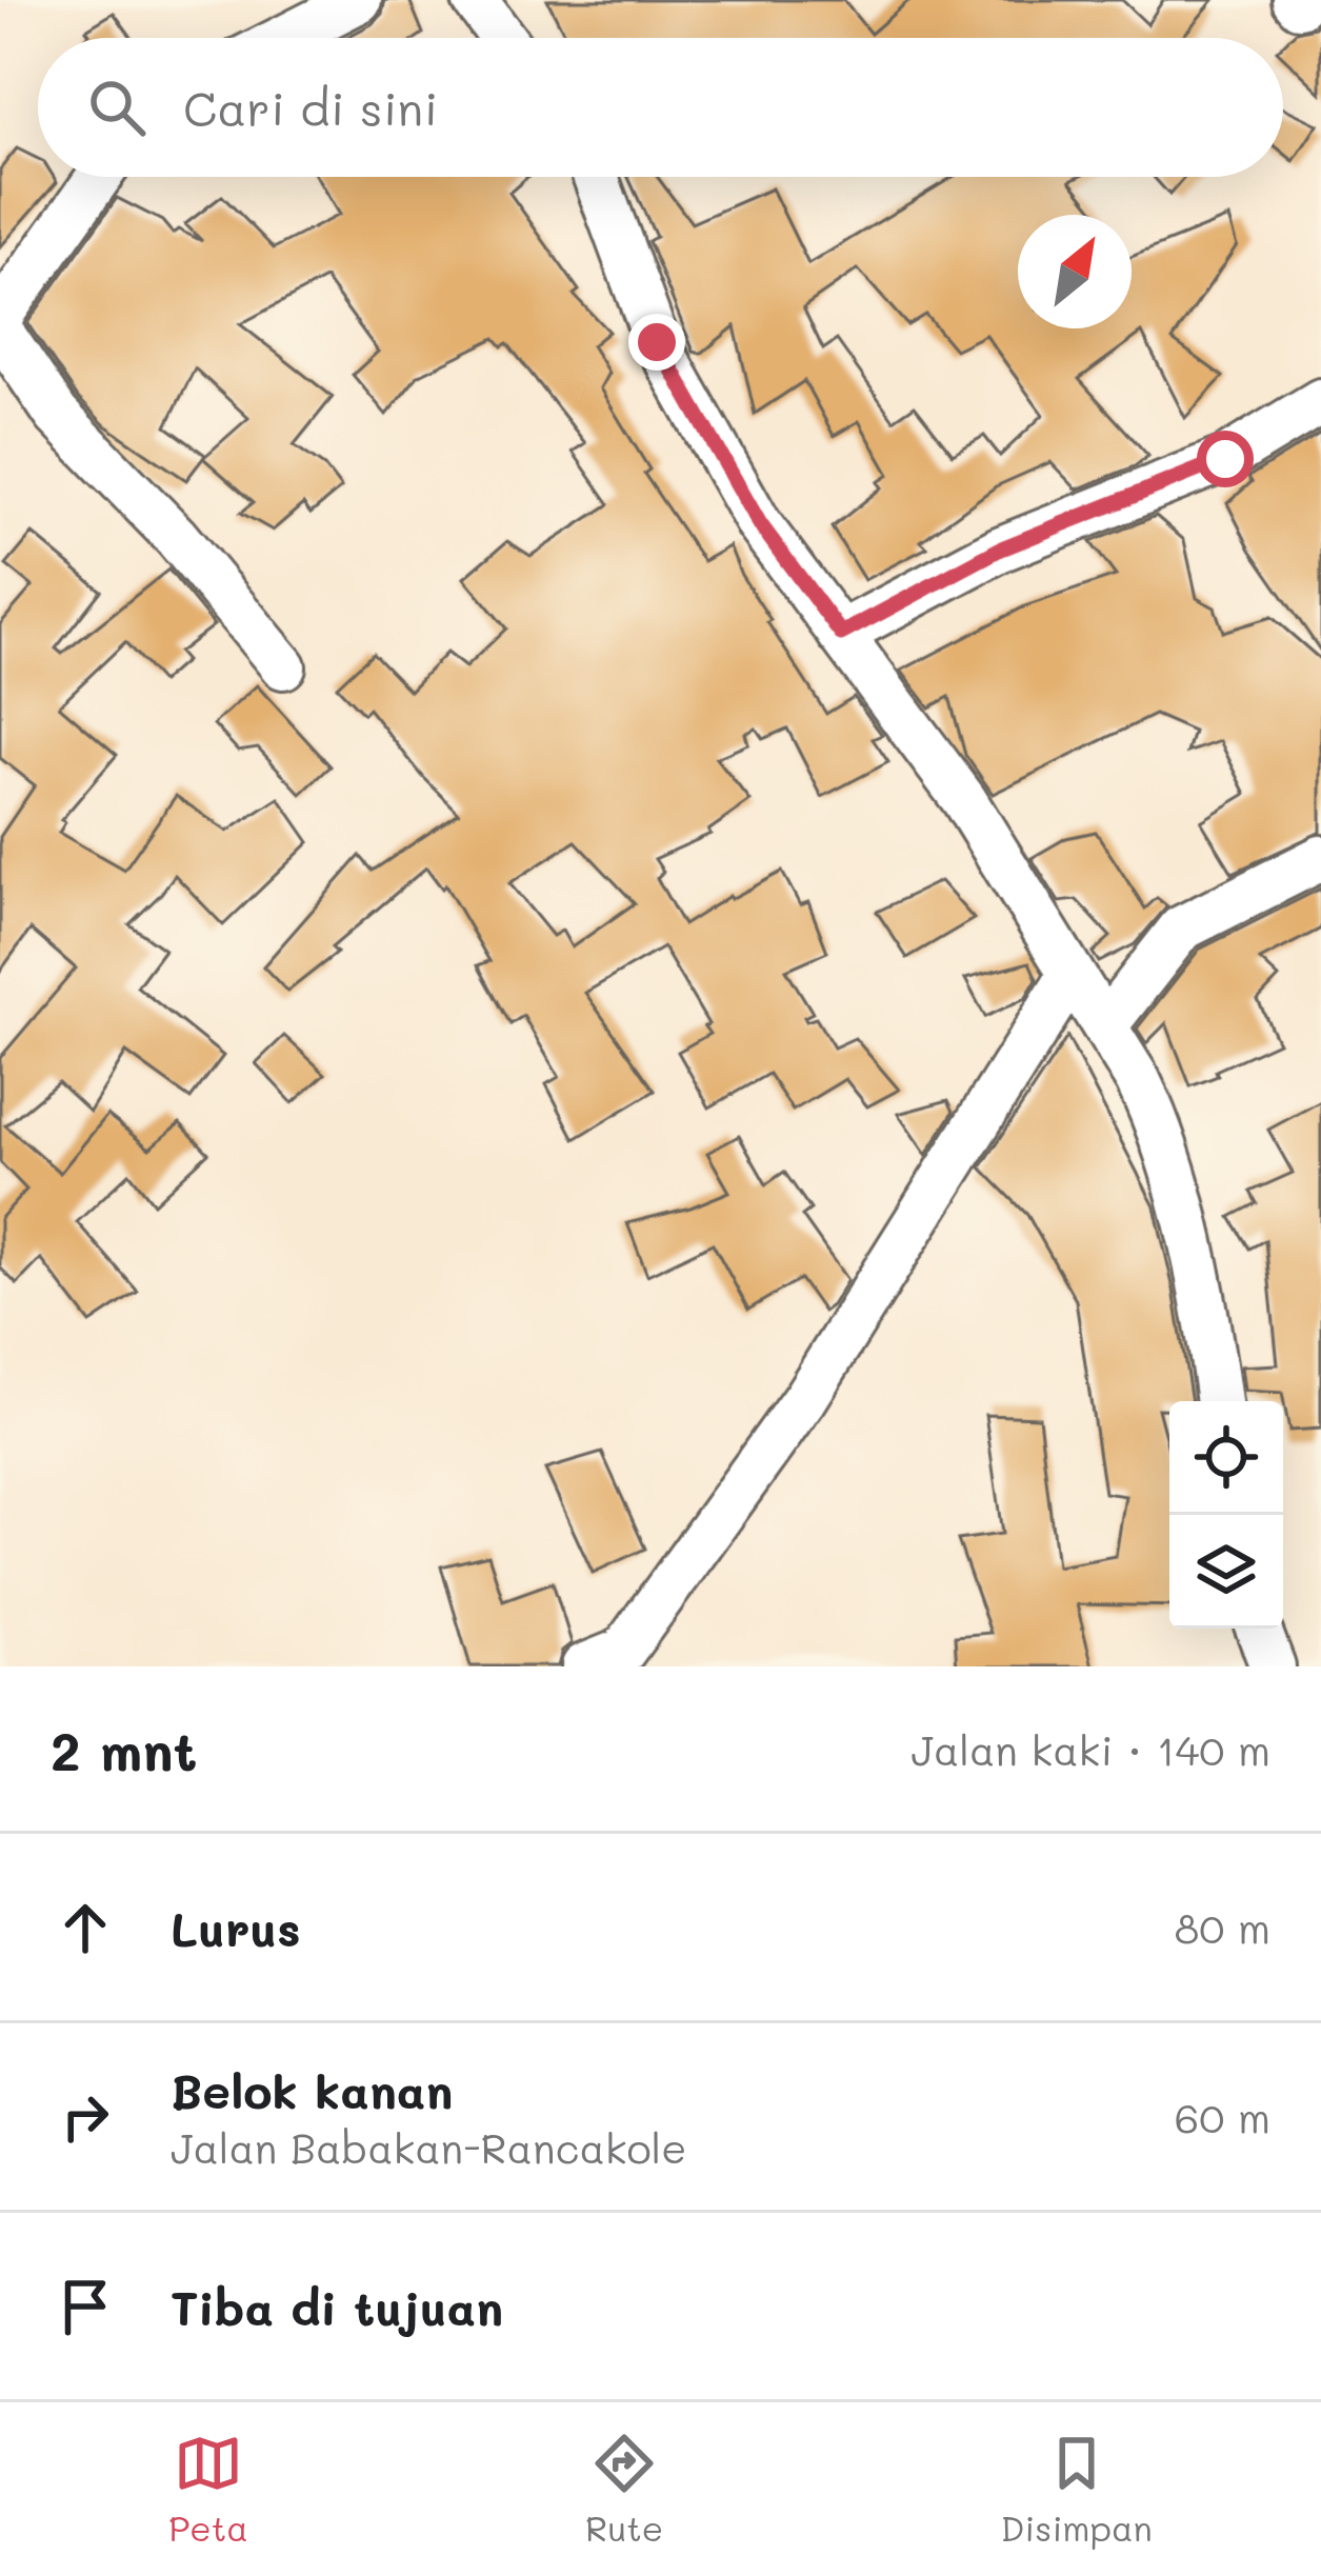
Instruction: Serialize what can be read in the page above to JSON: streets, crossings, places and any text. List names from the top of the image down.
{
  "north": "top right",
  "page": {
    "search": "Cari di sini",
    "heading": ["2 mnt", "Jalan kaki · 140 m"],
    "list": [
      ["Lurus", "80 m"],
      ["Belok kanan", "Jalan Babakan-Rancakole", "60 m"],
      "Tiba di tujuan"
    ],
    "nav": ["Peta", "Rute", "Disimpan"]
  }
}
